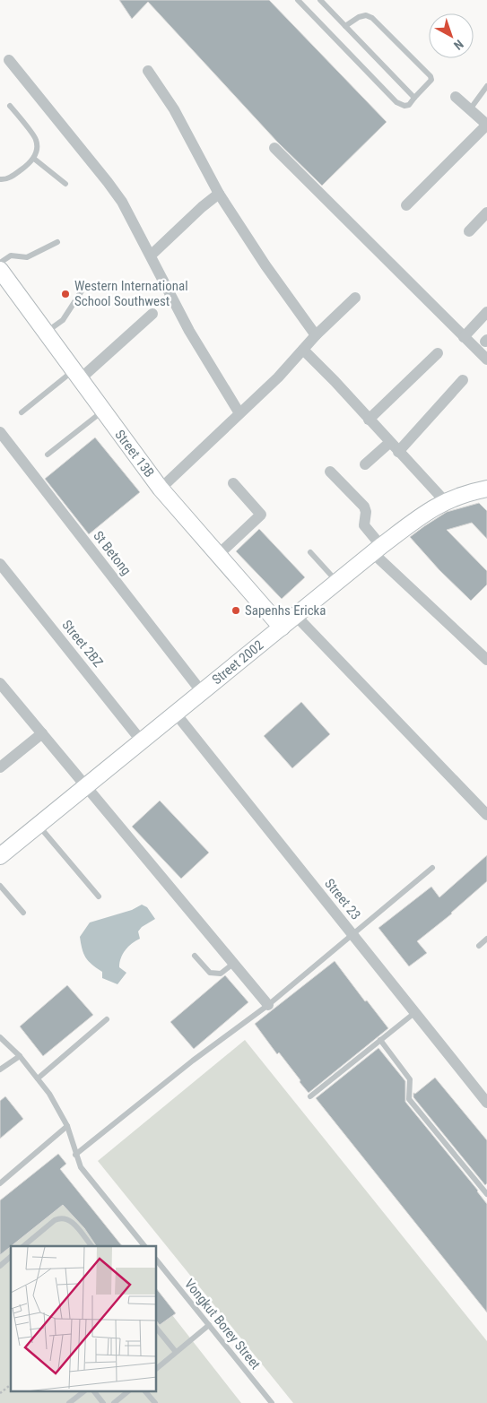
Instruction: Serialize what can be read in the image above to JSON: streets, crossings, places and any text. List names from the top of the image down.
{
  "streets": {
    "street": [
      "Street 13B",
      "St Betong",
      "Street 2BZ",
      "Street 2002",
      "Street 23"
    ],
    "lane": ["Vongkut Borey Street"]
  },
  "crossings": [
    ["Street 13B", "Street 2002"],
    ["St Betong", "Street 2002"],
    ["Street 2BZ", "Street 2002"],
    ["Street 2002", "Street 23"]
  ],
  "places": ["Western International School Southwest", "Sapenhs Ericka"],
  "north": "bottom right"
}
